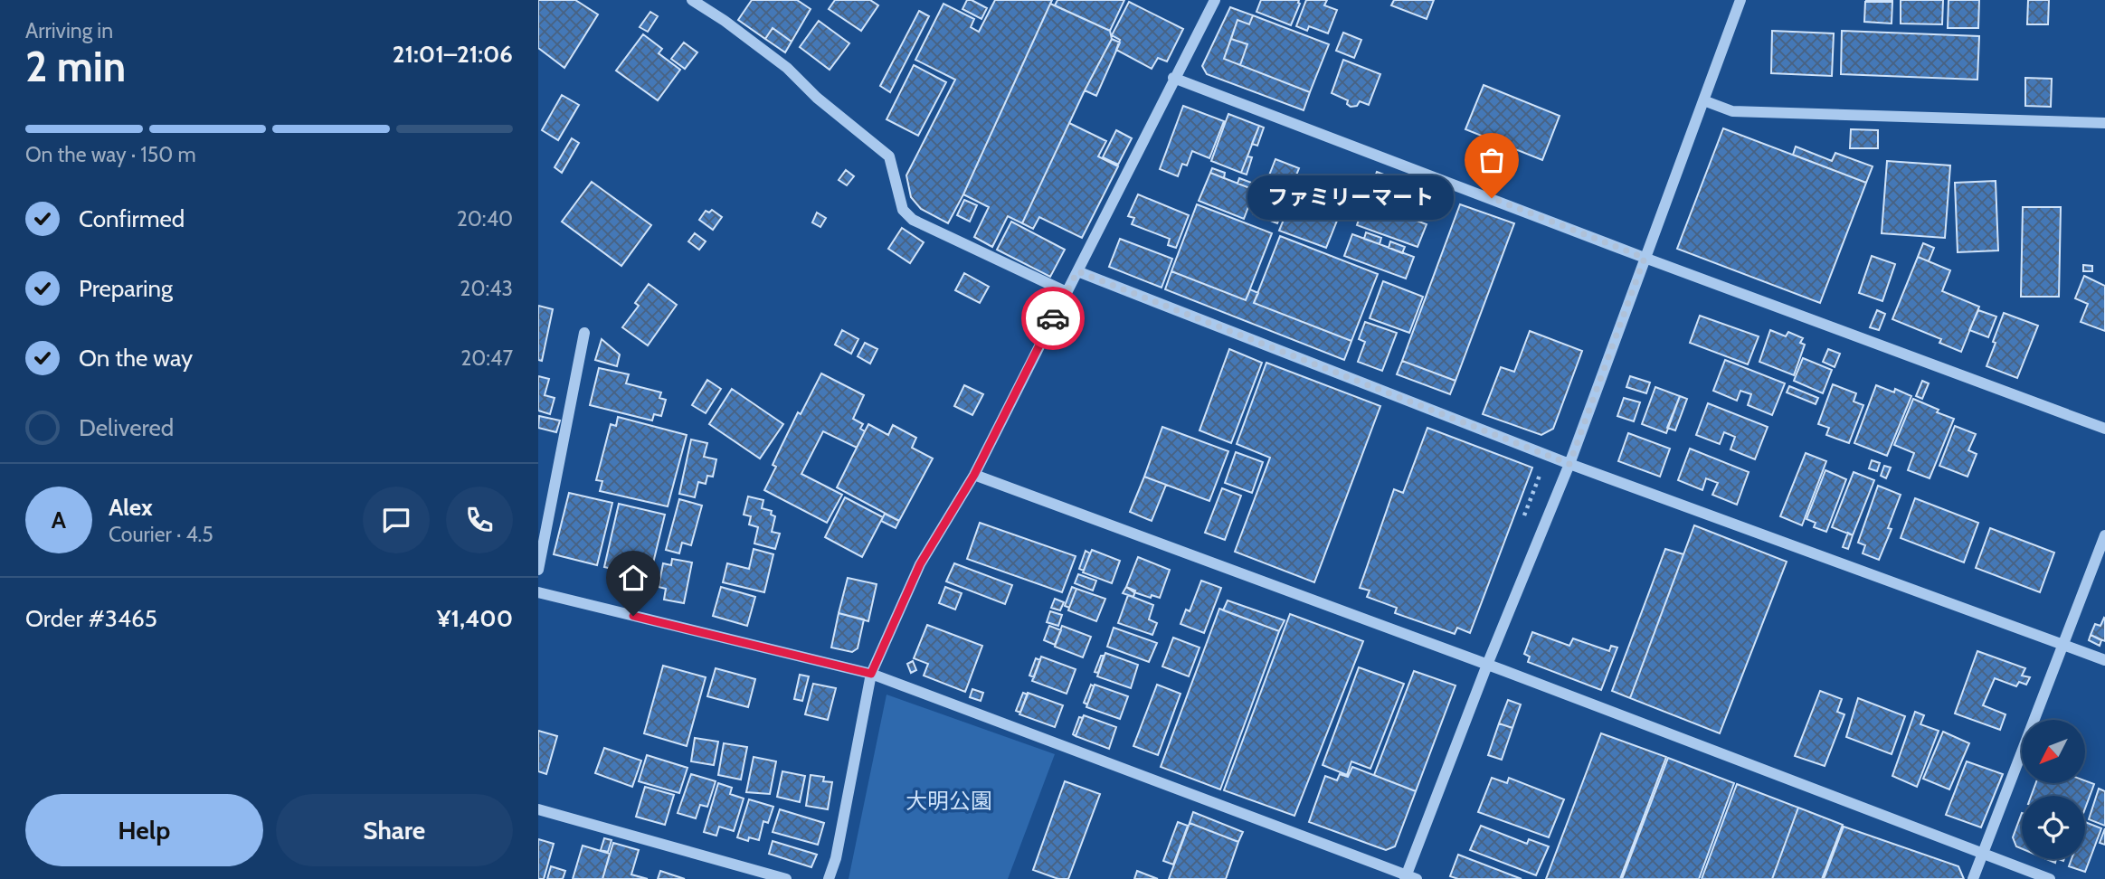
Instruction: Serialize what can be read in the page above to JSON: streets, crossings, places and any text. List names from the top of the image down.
{
  "parks": ["大明公園"],
  "places": ["ファミリーマート"],
  "north": "bottom left",
  "page": {
    "heading": ["2 min", "Arriving in", "21:01–21:06"],
    "panel": [
      "Alex",
      "Courier · 4.5",
      "Order #3465",
      "¥1,400"
    ],
    "bar": "On the way · 150 m",
    "bubble": "ファミリーマート",
    "list": [
      ["Confirmed", "20:40"],
      ["Preparing", "20:43"],
      ["On the way", "20:47"],
      "Delivered"
    ],
    "round": "A",
    "buttons": ["Help", "Share"]
  }
}
